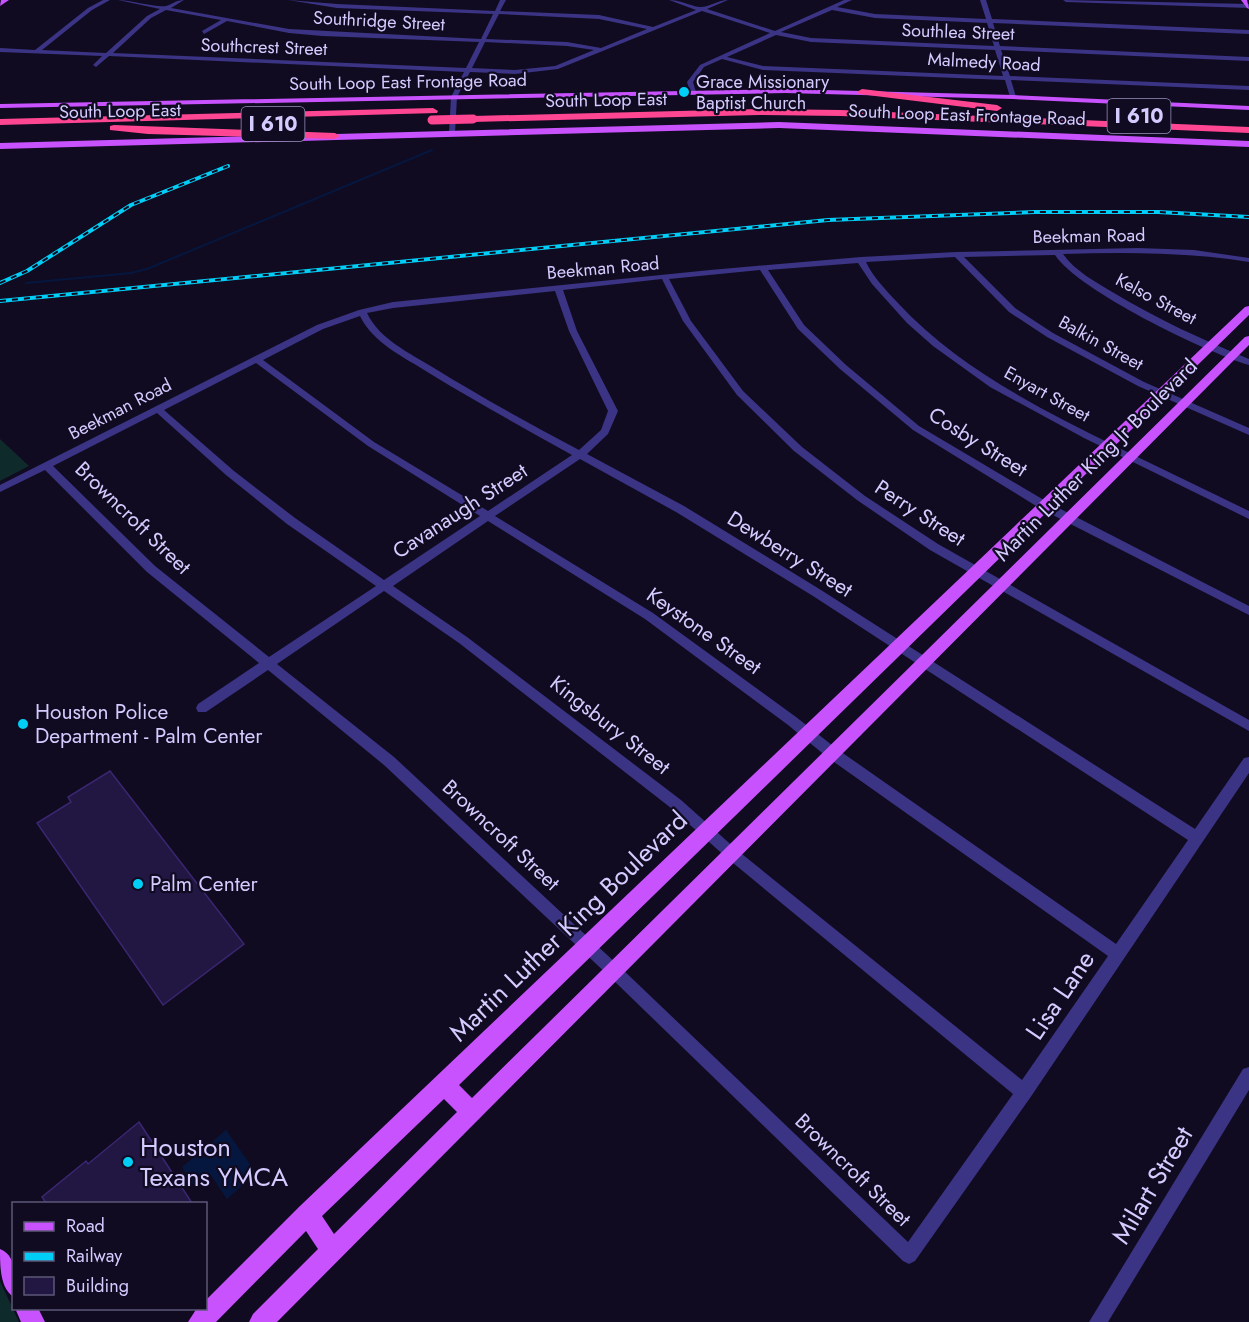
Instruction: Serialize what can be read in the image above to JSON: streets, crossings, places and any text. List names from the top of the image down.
{
  "streets": {
    "highway": ["South Loop East", "I 610"],
    "main road": ["South Loop East Frontage Road", "Martin Luther King Jr Boulevard", "Martin Luther King Boulevard"],
    "street": [
      "Southridge Street",
      "Southlea Street",
      "Southcrest Street",
      "Malmedy Road",
      "Beekman Road",
      "Kelso Street",
      "Balkin Street",
      "Enyart Street",
      "Cosby Street",
      "Cavanaugh Street",
      "Perry Street",
      "Browncroft Street",
      "Dewberry Street",
      "Keystone Street",
      "Kingsbury Street",
      "Lisa Lane",
      "Milart Street"
    ]
  },
  "crossings": [
    ["Southridge Street", "Southcrest Street"],
    ["Southlea Street", "Southcrest Street"],
    ["Beekman Road", "Kelso Street"],
    ["Beekman Road", "Balkin Street"],
    ["Beekman Road", "Enyart Street"],
    ["Beekman Road", "Cosby Street"],
    ["Beekman Road", "Cavanaugh Street"],
    ["Beekman Road", "Perry Street"],
    ["Beekman Road", "Browncroft Street"],
    ["Beekman Road", "Dewberry Street"],
    ["Beekman Road", "Keystone Street"],
    ["Beekman Road", "Kingsbury Street"],
    ["Kelso Street", "Martin Luther King Jr Boulevard"],
    ["Balkin Street", "Martin Luther King Jr Boulevard"],
    ["Enyart Street", "Martin Luther King Jr Boulevard"],
    ["Cosby Street", "Martin Luther King Jr Boulevard"],
    ["Martin Luther King Jr Boulevard", "Perry Street"],
    ["Martin Luther King Jr Boulevard", "Dewberry Street"],
    ["Martin Luther King Jr Boulevard", "Martin Luther King Boulevard"],
    ["Cavanaugh Street", "Browncroft Street"],
    ["Cavanaugh Street", "Dewberry Street"],
    ["Cavanaugh Street", "Keystone Street"],
    ["Cavanaugh Street", "Kingsbury Street"],
    ["Perry Street", "Martin Luther King Boulevard"],
    ["Browncroft Street", "Martin Luther King Boulevard"],
    ["Browncroft Street", "Lisa Lane"],
    ["Dewberry Street", "Martin Luther King Boulevard"],
    ["Dewberry Street", "Lisa Lane"],
    ["Keystone Street", "Martin Luther King Boulevard"],
    ["Keystone Street", "Lisa Lane"],
    ["Kingsbury Street", "Martin Luther King Boulevard"],
    ["Kingsbury Street", "Lisa Lane"]
  ],
  "places": [
    "Grace Missionary Baptist Church",
    "Houston Police Department - Palm Center",
    "Palm Center",
    "Houston Texans YMCA"
  ],
  "legend": ["Road", "Railway", "Building"]
}
